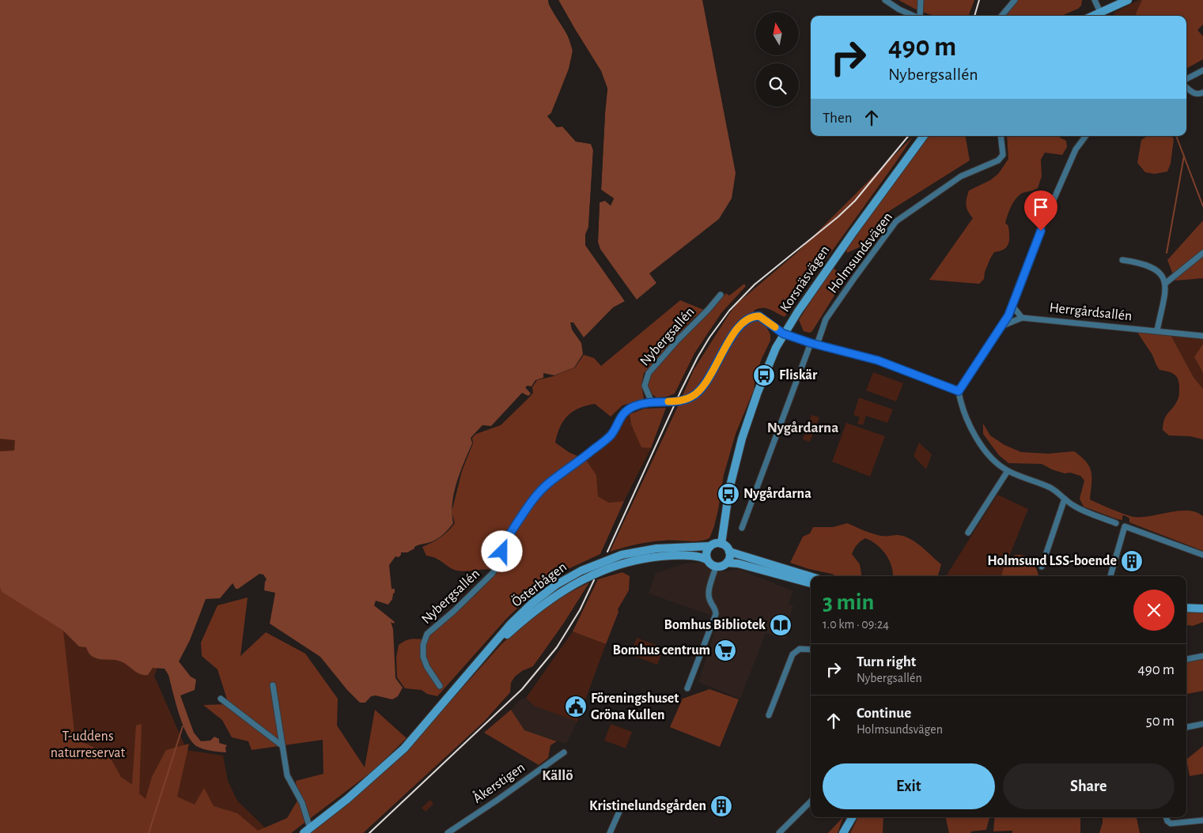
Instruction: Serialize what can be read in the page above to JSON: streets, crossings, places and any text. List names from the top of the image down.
{
  "streets": {
    "main road": ["Korsnäsvägen", "Österbågen"],
    "street": [
      "Holmsundsvägen",
      "Herrgårdsallén",
      "Nybergsallén",
      "Åkerstigen"
    ]
  },
  "crossings": [
    ["Korsnäsvägen", "Nybergsallén"],
    ["Korsnäsvägen", "Österbågen"]
  ],
  "districts": ["Nygårdarna", "Källö"],
  "parks": ["T-uddens naturreservat"],
  "places": {
    "bus stop": ["Fliskär", "Nygårdarna"],
    "building": ["Holmsund LSS-boende", "Kristinelundsgården"],
    "library": ["Bomhus Bibliotek"],
    "supermarket": ["Bomhus centrum"],
    "public building": ["Föreningshuset Gröna Kullen"]
  },
  "north": "top",
  "page": {
    "turn": ["490 m", "Nybergsallén"],
    "then": "Then",
    "heading": ["3 min", "1.0 km · 09:24"],
    "list": [
      {
        "name": "Turn right",
        "note": "Nybergsallén",
        "value": "490 m"
      },
      {
        "name": "Continue",
        "note": "Holmsundsvägen",
        "value": "50 m"
      }
    ],
    "buttons": ["Exit", "Share"]
  }
}
